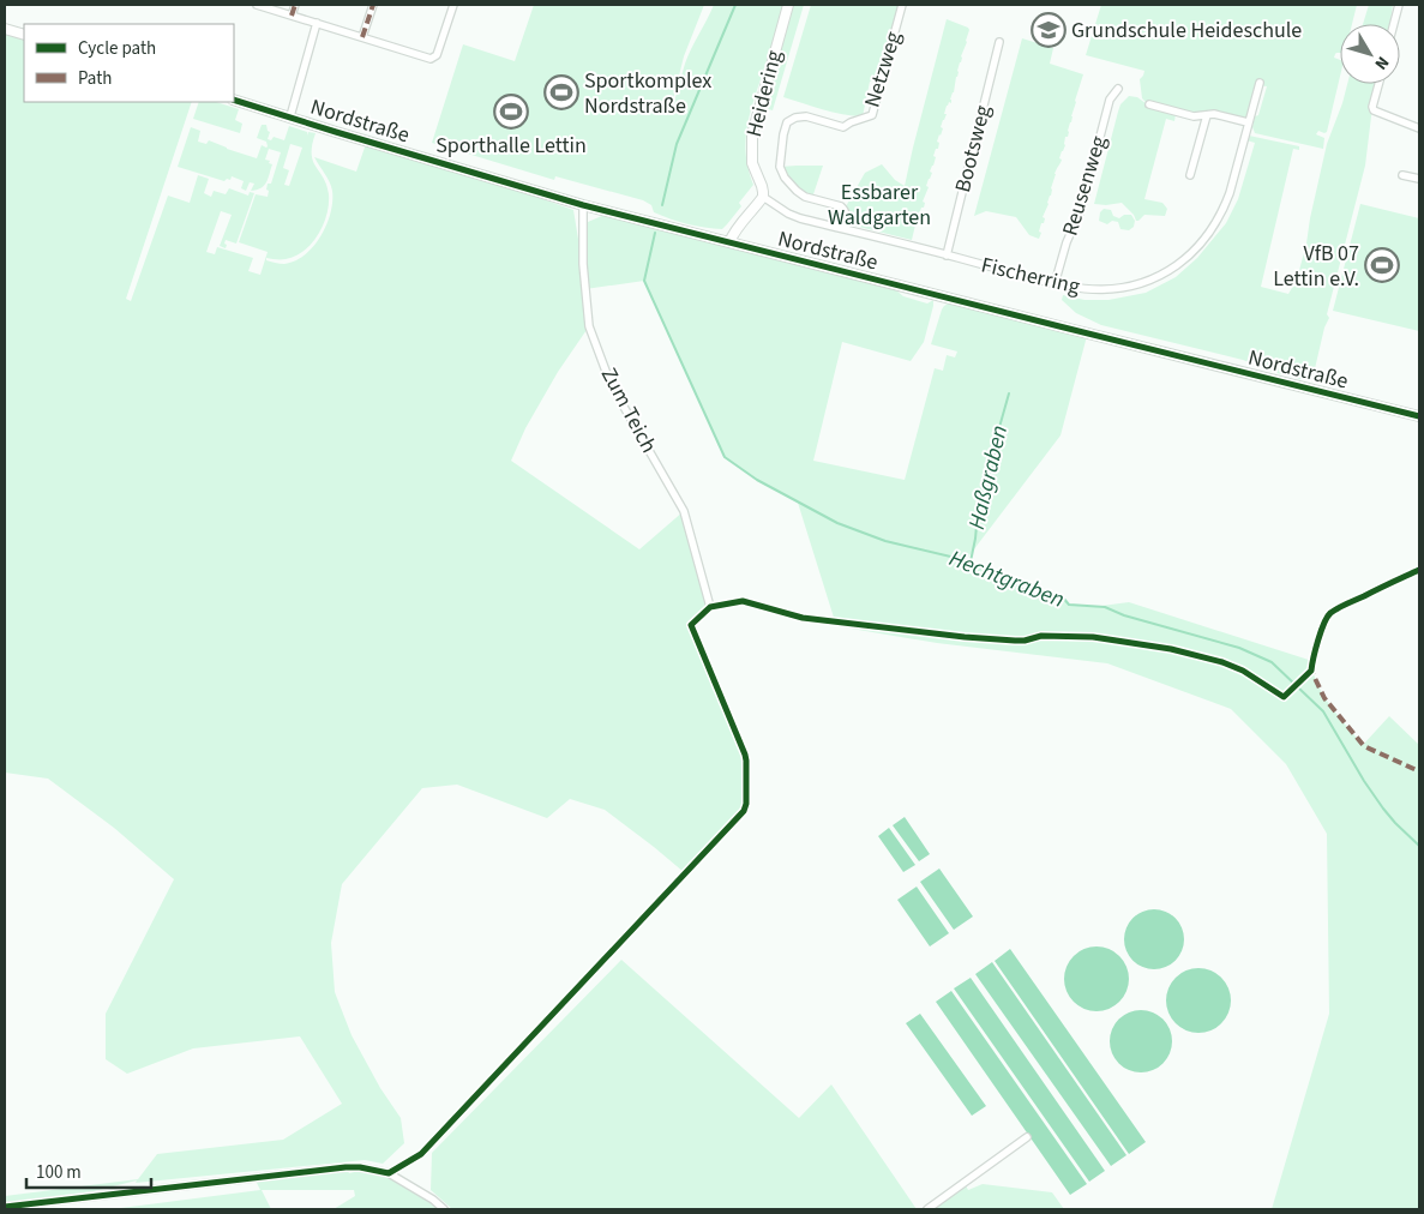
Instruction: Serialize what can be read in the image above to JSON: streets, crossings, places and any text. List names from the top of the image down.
{
  "streets": {
    "street": [
      "Netzweg",
      "Heidering",
      "Nordstraße",
      "Bootsweg",
      "Reusenweg",
      "Fischerring",
      "Zum Teich"
    ]
  },
  "crossings": [
    ["Netzweg", "Fischerring"],
    ["Heidering", "Fischerring"],
    ["Nordstraße", "Zum Teich"],
    ["Bootsweg", "Fischerring"],
    ["Reusenweg", "Fischerring"]
  ],
  "water": ["Haßgraben", "Hechtgraben"],
  "parks": ["Essbarer Waldgarten"],
  "places": {
    "school or university": ["Grundschule Heideschule"],
    "sports": ["Sportkomplex Nordstraße", "Sporthalle Lettin", "VfB 07 Lettin e.V."]
  },
  "legend": ["Cycle path", "Path"],
  "scale_bar": "100 m",
  "north": "bottom right"
}
